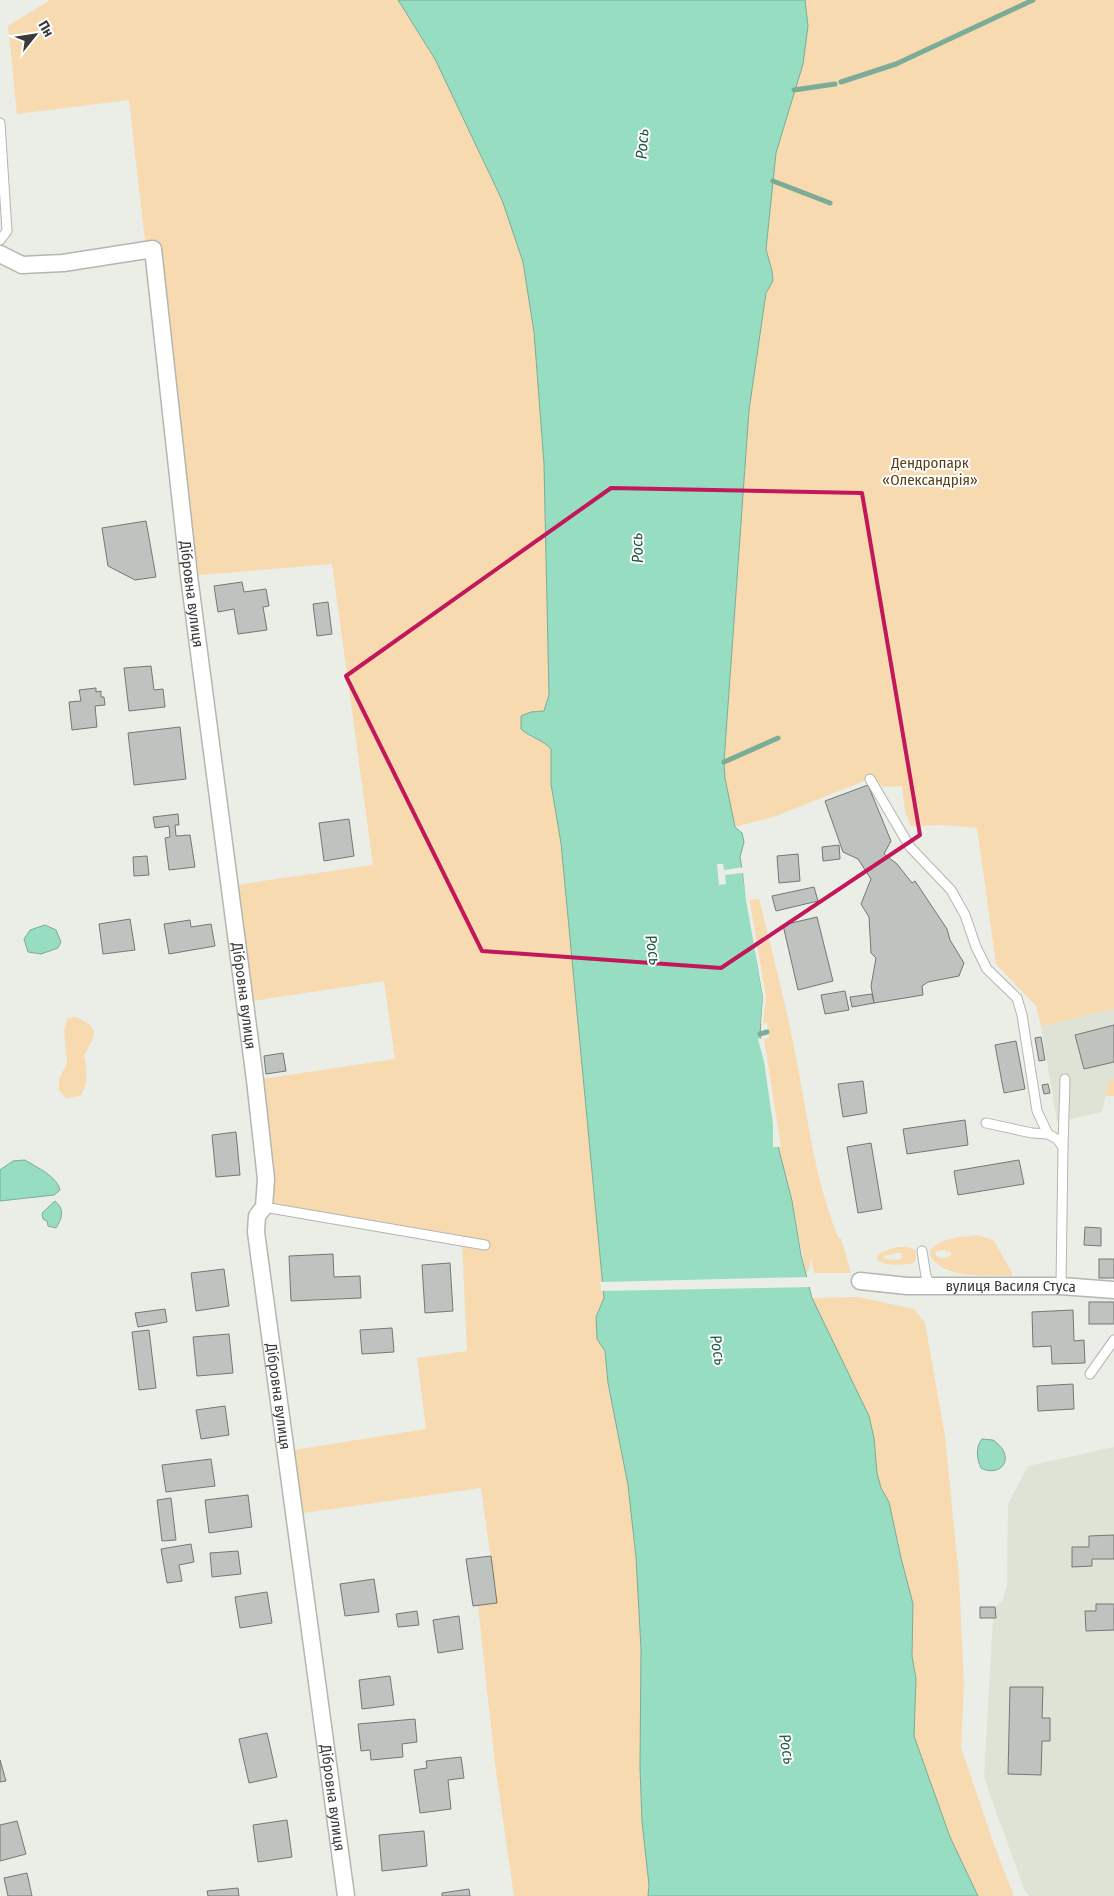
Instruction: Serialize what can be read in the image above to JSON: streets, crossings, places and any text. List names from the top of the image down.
{
  "streets": {
    "street": ["Дібровна вулиця", "вулиця Василя Стуса"]
  },
  "water": ["Рось"],
  "parks": ["Дендропарк «Олександрія»"],
  "north": "top right"
}
